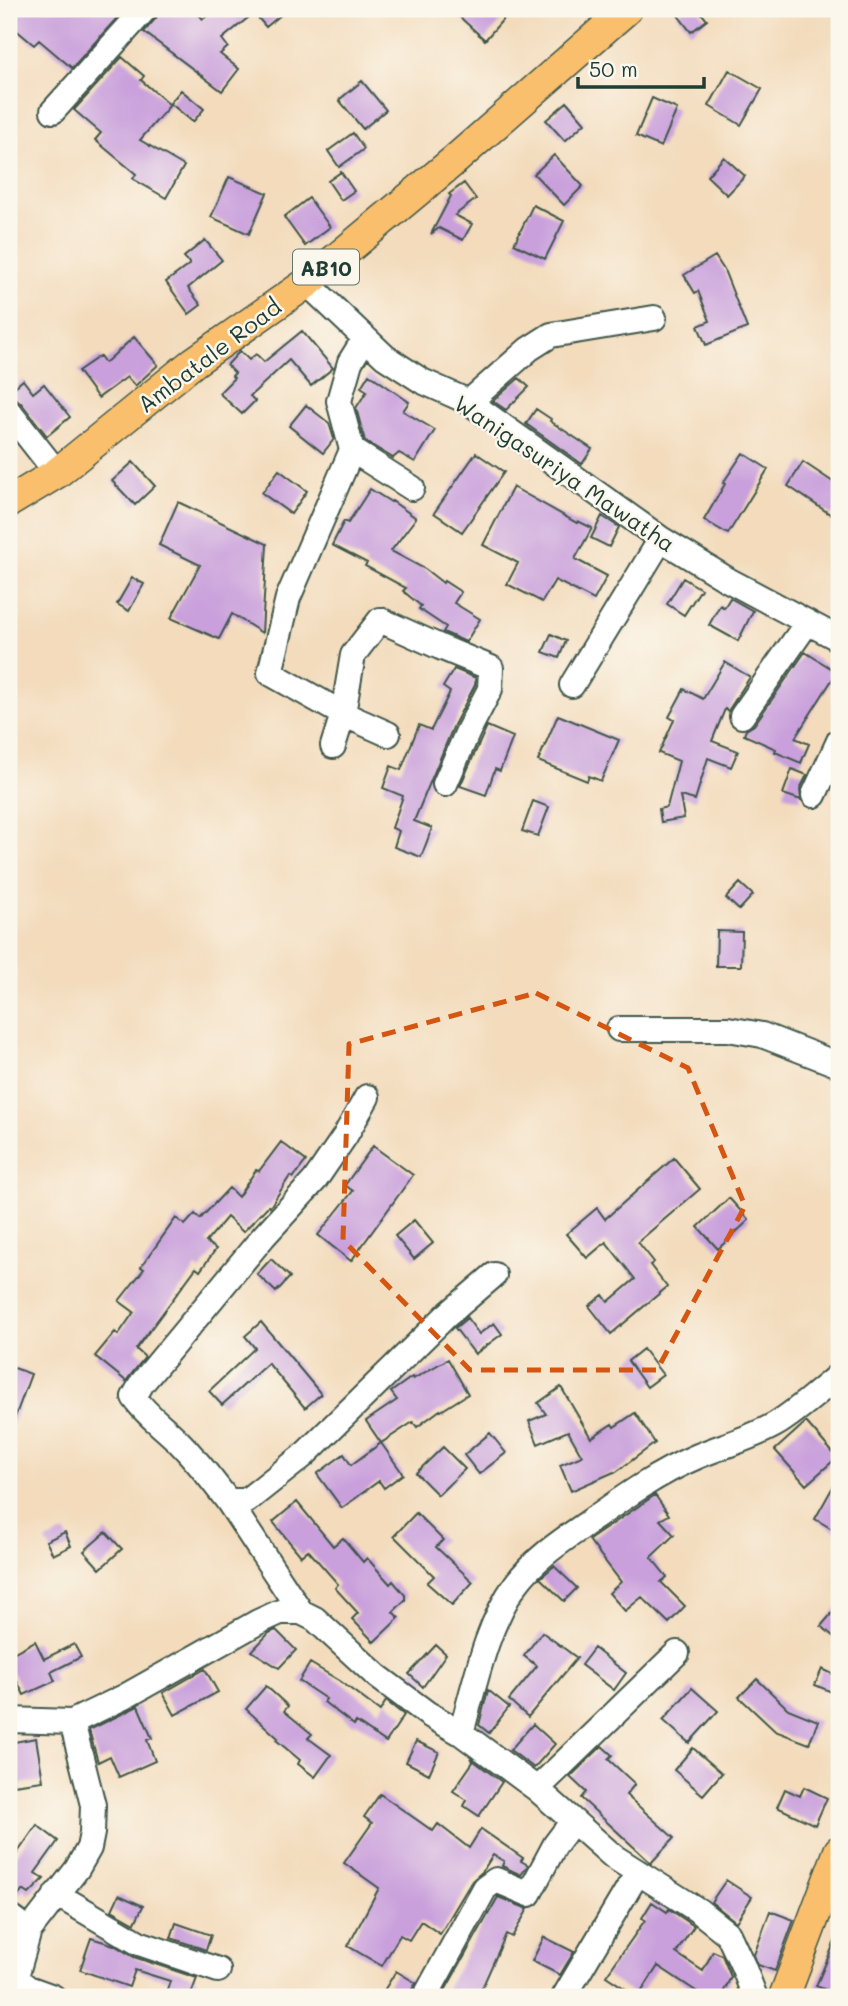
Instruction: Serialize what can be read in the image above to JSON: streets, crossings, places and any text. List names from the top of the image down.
{
  "streets": {
    "main road": ["AB10", "Ambatale Road"],
    "street": ["Wanigasuriya Mawatha"]
  },
  "crossings": [
    ["Ambatale Road", "Wanigasuriya Mawatha"]
  ],
  "scale_bar": "50 m"
}
